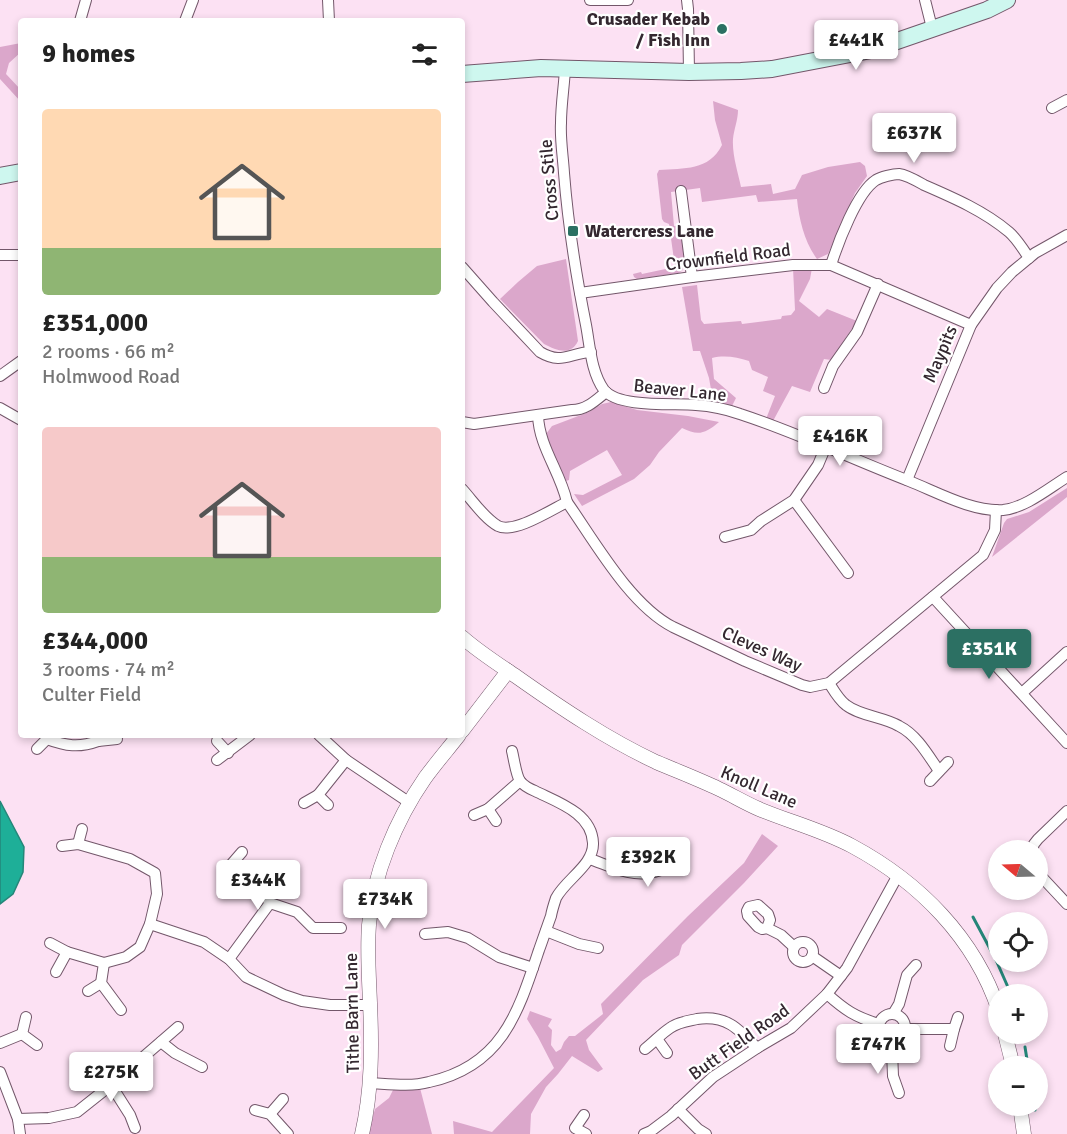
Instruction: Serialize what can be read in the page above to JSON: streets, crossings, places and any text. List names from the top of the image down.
{
  "streets": {
    "street": [
      "Cross Stile",
      "Crownfield Road",
      "Maypits",
      "Beaver Lane",
      "Cleves Way",
      "Knoll Lane",
      "Tithe Barn Lane",
      "Butt Field Road"
    ]
  },
  "crossings": [
    ["Cross Stile", "Crownfield Road"],
    ["Cross Stile", "Beaver Lane"],
    ["Crownfield Road", "Maypits"],
    ["Maypits", "Beaver Lane"],
    ["Beaver Lane", "Cleves Way"],
    ["Knoll Lane", "Butt Field Road"]
  ],
  "places": {
    "other": ["Crusader Kebab / Fish Inn"],
    "transit": ["Watercress Lane"]
  },
  "north": "left",
  "page": {
    "heading": "9 homes",
    "price": [
      "£441K",
      "£637K",
      "£416K",
      "£351K",
      "£392K",
      "£344K",
      "£734K",
      "£747K",
      "£275K"
    ],
    "list": [
      {
        "name": "£351,000",
        "note": "2 rooms · 66 m² · Holmwood Road"
      },
      {
        "name": "£344,000",
        "note": "3 rooms · 74 m² · Culter Field"
      }
    ],
    "map_buttons": ["+", "−"]
  }
}
